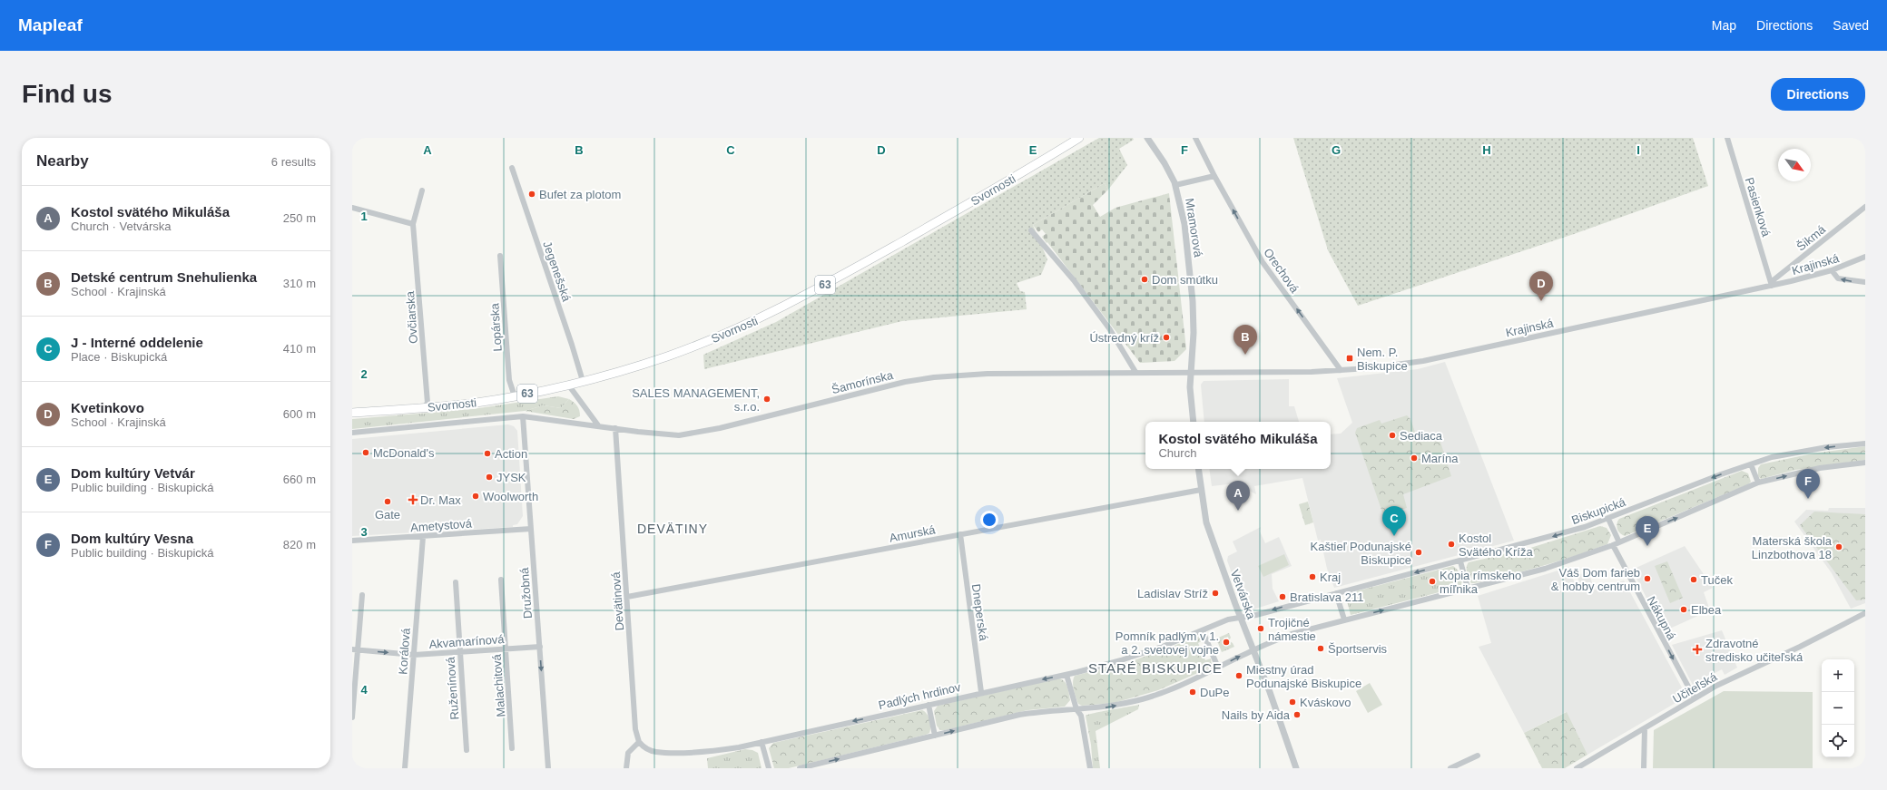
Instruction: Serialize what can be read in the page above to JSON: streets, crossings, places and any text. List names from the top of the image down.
{
  "streets": {
    "main road": ["Svornosti", "63"],
    "street": [
      "Pasienková",
      "Mramorová",
      "Šikmá",
      "Krajinská",
      "Orechová",
      "Jegenešská",
      "Ovčiarska",
      "Lopárska",
      "Šamorínska",
      "Biskupická",
      "Ametystová",
      "Amurská",
      "Družobná",
      "Vetvárska",
      "Devätinová",
      "Dneperská",
      "Nákupná",
      "Akvamarínová",
      "Korálová",
      "Malachitová",
      "Učiteľská",
      "Ruženínová",
      "Padlých hrdinov"
    ]
  },
  "crossings": [
    ["Svornosti", "Jegenešská"],
    ["Svornosti", "Ovčiarska"],
    ["Svornosti", "Lopárska"],
    ["Pasienková", "Šikmá"],
    ["Pasienková", "Krajinská"],
    ["Mramorová", "Krajinská"],
    ["Mramorová", "Šamorínska"],
    ["Šikmá", "Krajinská"],
    ["Krajinská", "Orechová"],
    ["Krajinská", "Šamorínska"],
    ["Šamorínska", "Družobná"],
    ["Šamorínska", "Devätinová"],
    ["Ametystová", "Družobná"],
    ["Ametystová", "Korálová"],
    ["Amurská", "Vetvárska"],
    ["Amurská", "Devätinová"],
    ["Amurská", "Dneperská"],
    ["Družobná", "Akvamarínová"],
    ["Devätinová", "Padlých hrdinov"],
    ["Dneperská", "Padlých hrdinov"],
    ["Nákupná", "Učiteľská"],
    ["Akvamarínová", "Korálová"],
    ["Akvamarínová", "Malachitová"],
    ["Akvamarínová", "Ruženínová"]
  ],
  "one_way": ["Orechová", "Nákupná"],
  "districts": ["DEVÄTINY", "STARÉ BISKUPICE"],
  "places": {
    "other": [
      "Bufet za plotom",
      "Dom smútku",
      "Ústredný kríž",
      "SALES MANAGEMENT, s.r.o.",
      "Sediaca",
      "McDonald's",
      "Action",
      "Marína",
      "JYSK",
      "Woolworth",
      "Gate",
      "Kostol Svätého Kríža",
      "Materská škola Linzbothova 18",
      "Kaštieľ Podunajské Biskupice",
      "Kraj",
      "Váš Dom farieb & hobby centrum",
      "Tuček",
      "Kópia rímskeho míľnika",
      "Ladislav Stríž",
      "Bratislava 211",
      "Elbea",
      "Trojičné námestie",
      "Pomník padlým v 1. a 2. svetovej vojne",
      "Športservis",
      "Miestny úrad Podunajské Biskupice",
      "DuPe",
      "Kváskovo",
      "Nails by Aida"
    ],
    "transit": ["Nem. P. Biskupice"],
    "health": ["Dr. Max", "Zdravotné stredisko učiteľská"]
  },
  "north": "bottom right",
  "page": {
    "header": "Mapleaf",
    "nav": ["Map", "Directions", "Saved"],
    "buttons": "Directions",
    "title": "Find us",
    "heading": ["Nearby", "6 results"],
    "list": [
      {
        "mark": "A",
        "name": "Kostol svätého Mikuláša",
        "note": "Church · Vetvárska",
        "value": "250 m"
      },
      {
        "mark": "B",
        "name": "Detské centrum Snehulienka",
        "note": "School · Krajinská",
        "value": "310 m"
      },
      {
        "mark": "C",
        "name": "J - Interné oddelenie",
        "note": "Place · Biskupická",
        "value": "410 m"
      },
      {
        "mark": "D",
        "name": "Kvetinkovo",
        "note": "School · Krajinská",
        "value": "600 m"
      },
      {
        "mark": "E",
        "name": "Dom kultúry Vetvár",
        "note": "Public building · Biskupická",
        "value": "660 m"
      },
      {
        "mark": "F",
        "name": "Dom kultúry Vesna",
        "note": "Public building · Biskupická",
        "value": "820 m"
      }
    ],
    "pins": [
      "D",
      "B",
      "F",
      "A",
      "C",
      "E"
    ],
    "popup": ["Kostol svätého Mikuláša", "Church"],
    "map_buttons": ["+", "−"]
  },
  "grid": {
    "columns": [
      "A",
      "B",
      "C",
      "D",
      "E",
      "F",
      "G",
      "H",
      "I"
    ],
    "rows": [
      "1",
      "2",
      "3",
      "4"
    ]
  }
}
